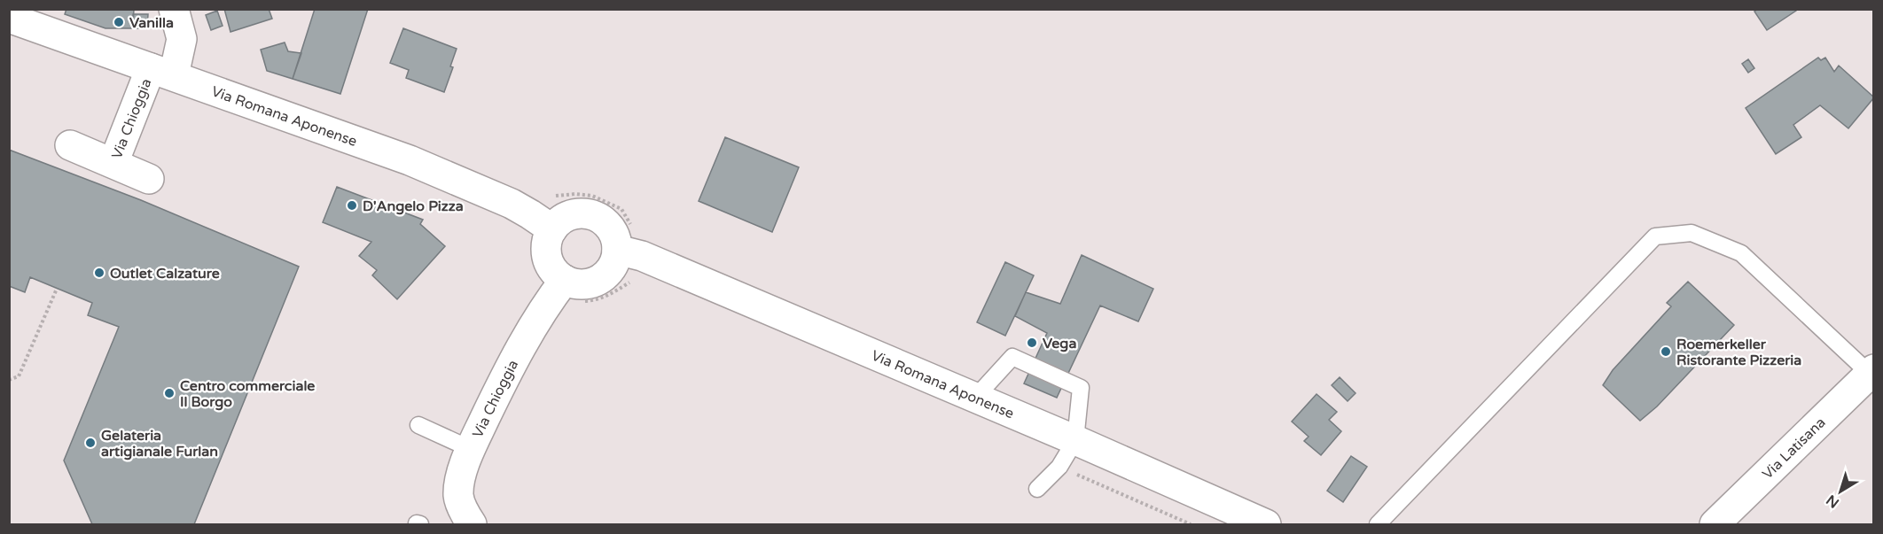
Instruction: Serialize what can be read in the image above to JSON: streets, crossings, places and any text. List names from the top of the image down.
{
  "streets": {
    "street": ["Via Romana Aponense", "Via Chioggia", "Via Latisana"]
  },
  "crossings": [
    ["Via Romana Aponense", "Via Chioggia"]
  ],
  "places": [
    "Vanilla",
    "D'Angelo Pizza",
    "Outlet Calzature",
    "Vega",
    "Roemerkeller Ristorante Pizzeria",
    "Centro commerciale Il Borgo",
    "Gelateria artigianale Furlan"
  ],
  "north": "bottom left"
}
